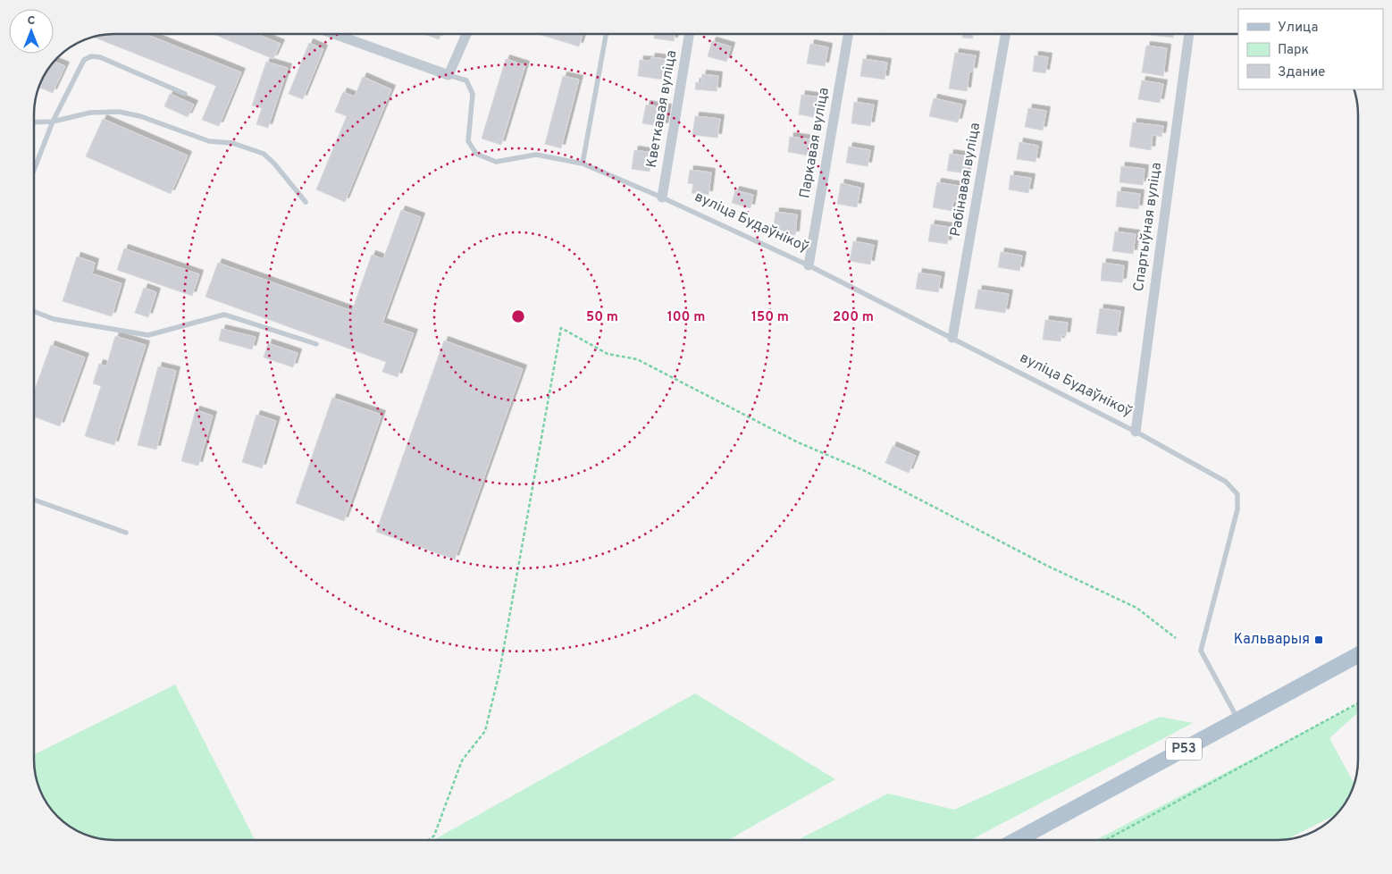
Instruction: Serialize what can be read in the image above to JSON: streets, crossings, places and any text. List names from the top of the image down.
{
  "streets": {
    "main road": ["Р53"],
    "street": [
      "Кветкавая вуліца",
      "Паркавая вуліца",
      "Рабінавая вуліца",
      "Спартыўная вуліца"
    ],
    "lane": ["вуліца Будаўнікоў"]
  },
  "crossings": [
    ["Кветкавая вуліца", "вуліца Будаўнікоў"],
    ["Паркавая вуліца", "вуліца Будаўнікоў"],
    ["Рабінавая вуліца", "вуліца Будаўнікоў"],
    ["вуліца Будаўнікоў", "Спартыўная вуліца"],
    ["вуліца Будаўнікоў", "Р53"]
  ],
  "places": {
    "transit": ["Кальварыя"]
  },
  "legend": ["Улица", "Парк", "Здание"],
  "north": "top",
  "rings": [
    "50 m",
    "100 m",
    "150 m",
    "200 m"
  ]
}
